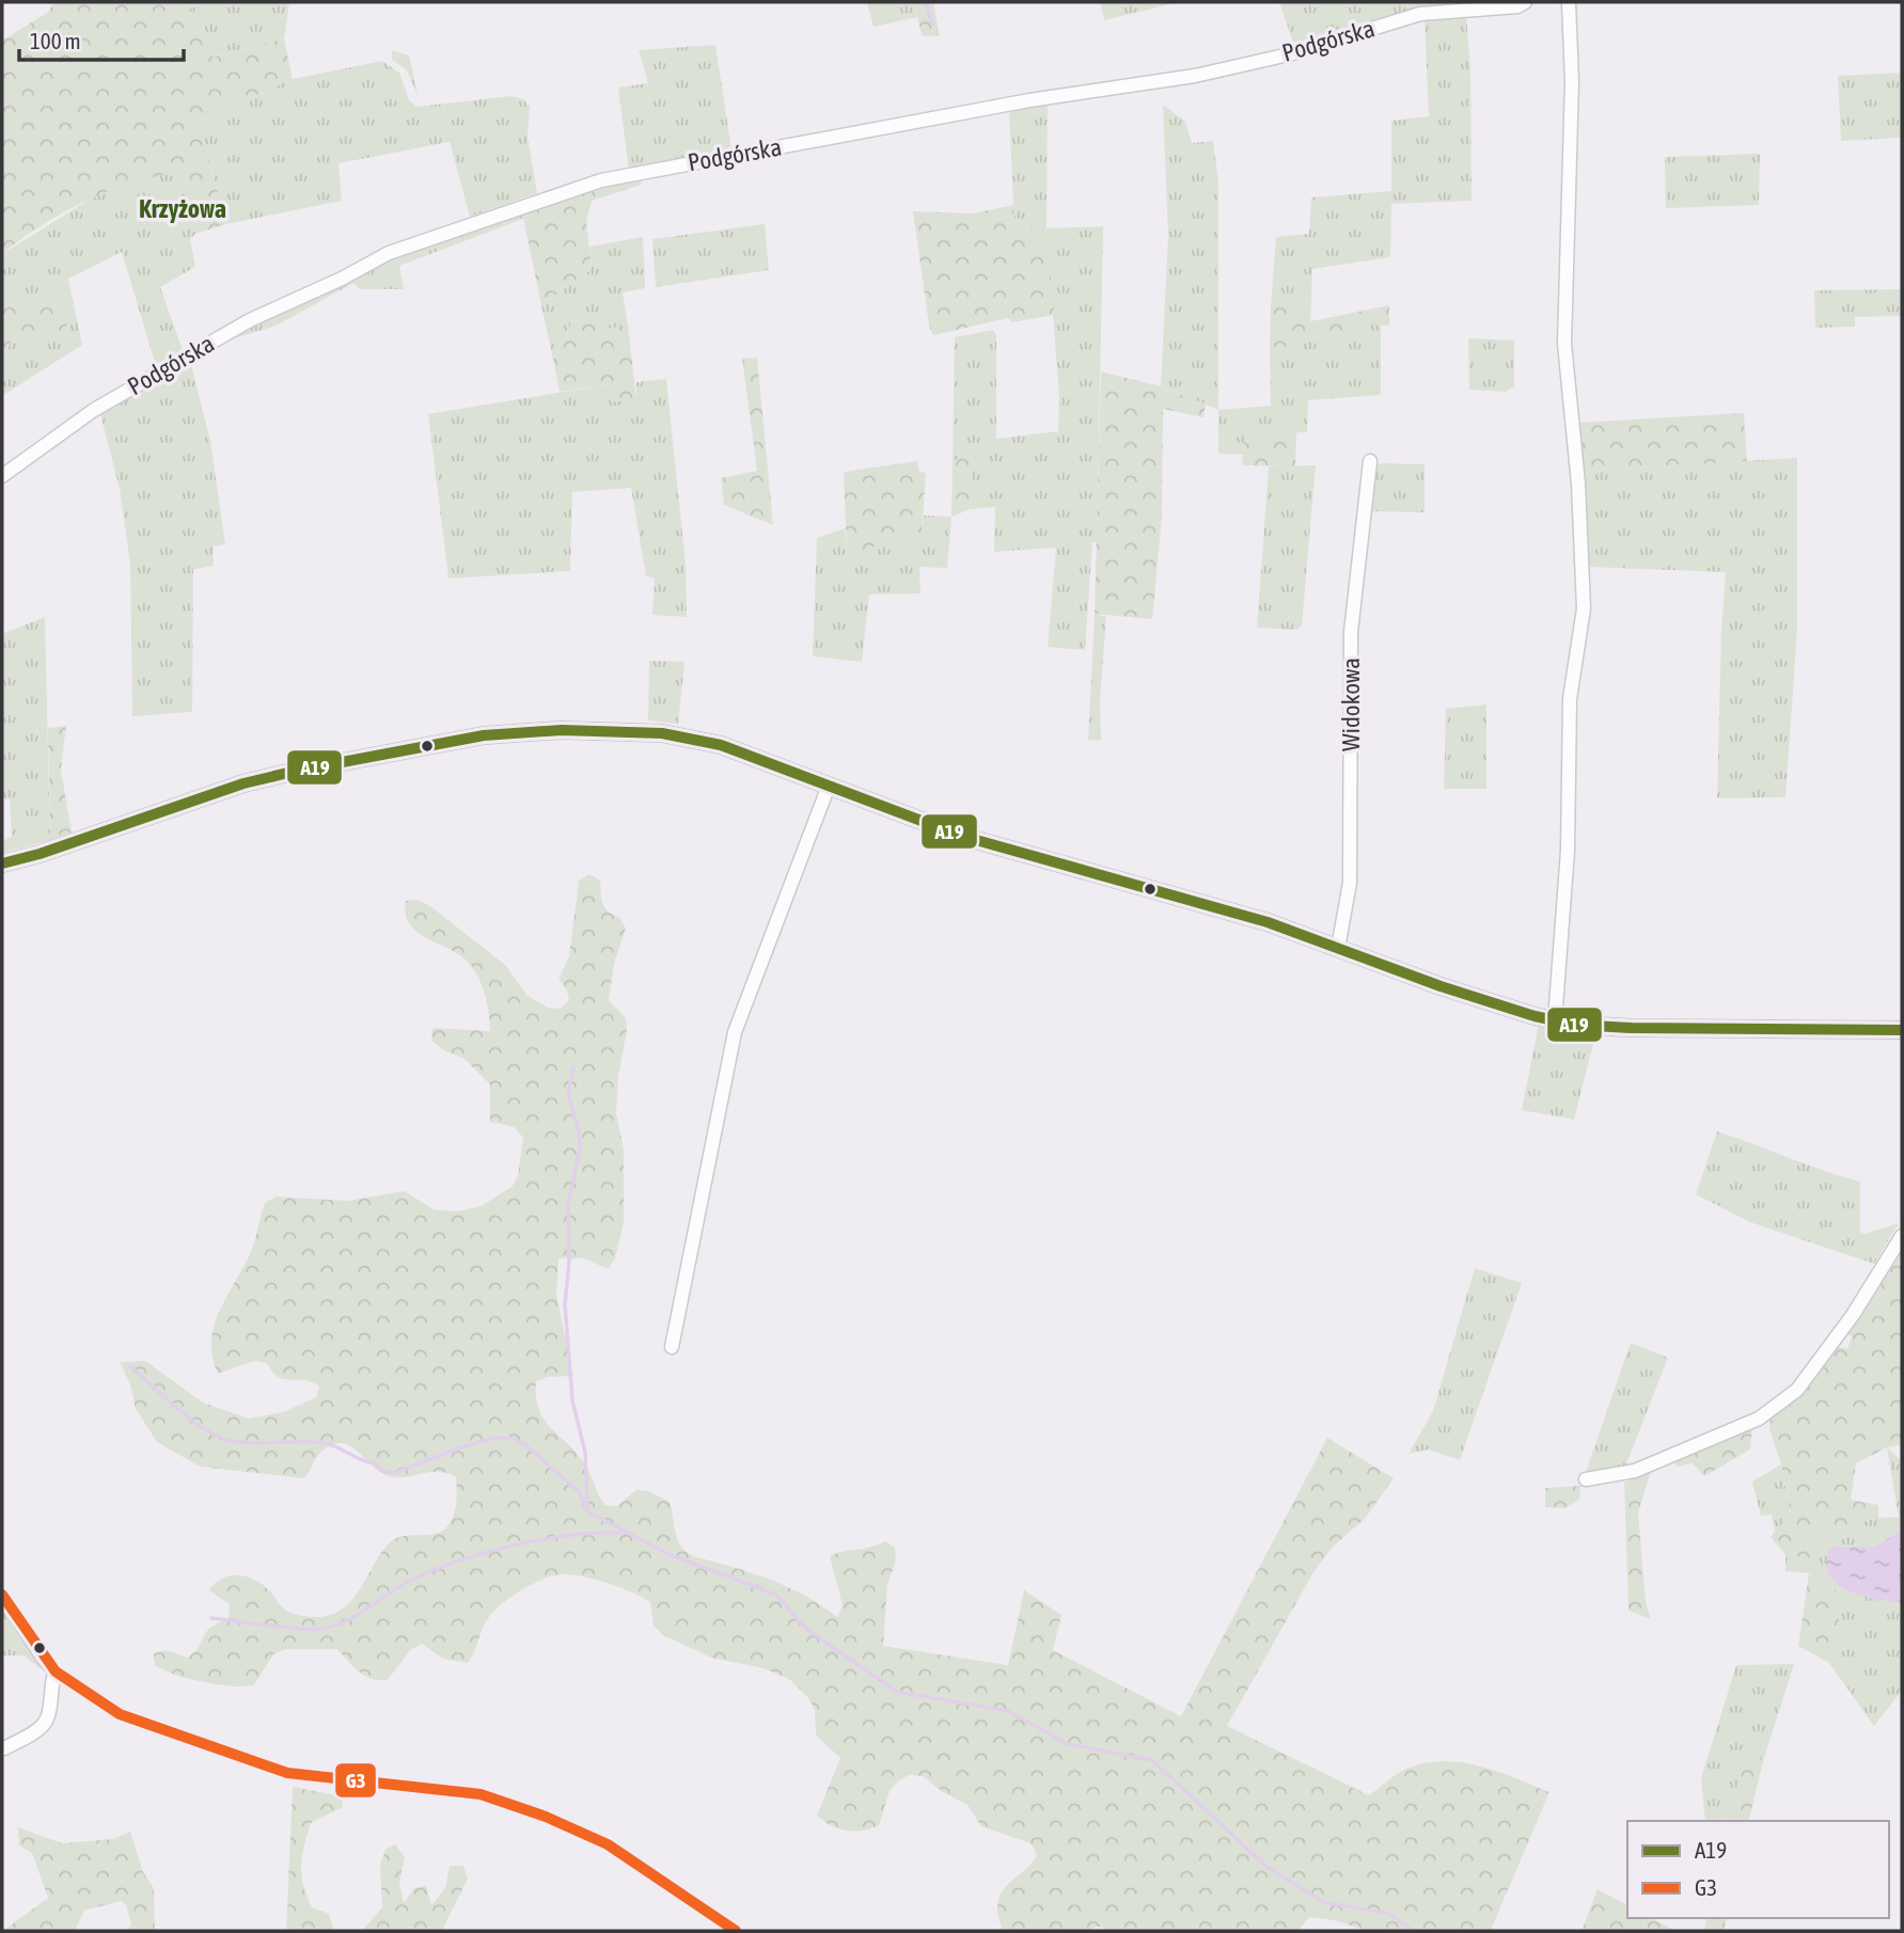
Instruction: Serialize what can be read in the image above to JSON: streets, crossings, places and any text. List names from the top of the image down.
{
  "streets": {
    "street": ["Podgórska", "Widokowa"]
  },
  "districts": ["Krzyżowa"],
  "lines": ["transit line A19", "transit line G3"],
  "legend": ["A19", "G3"],
  "scale_bar": "100 m"
}
